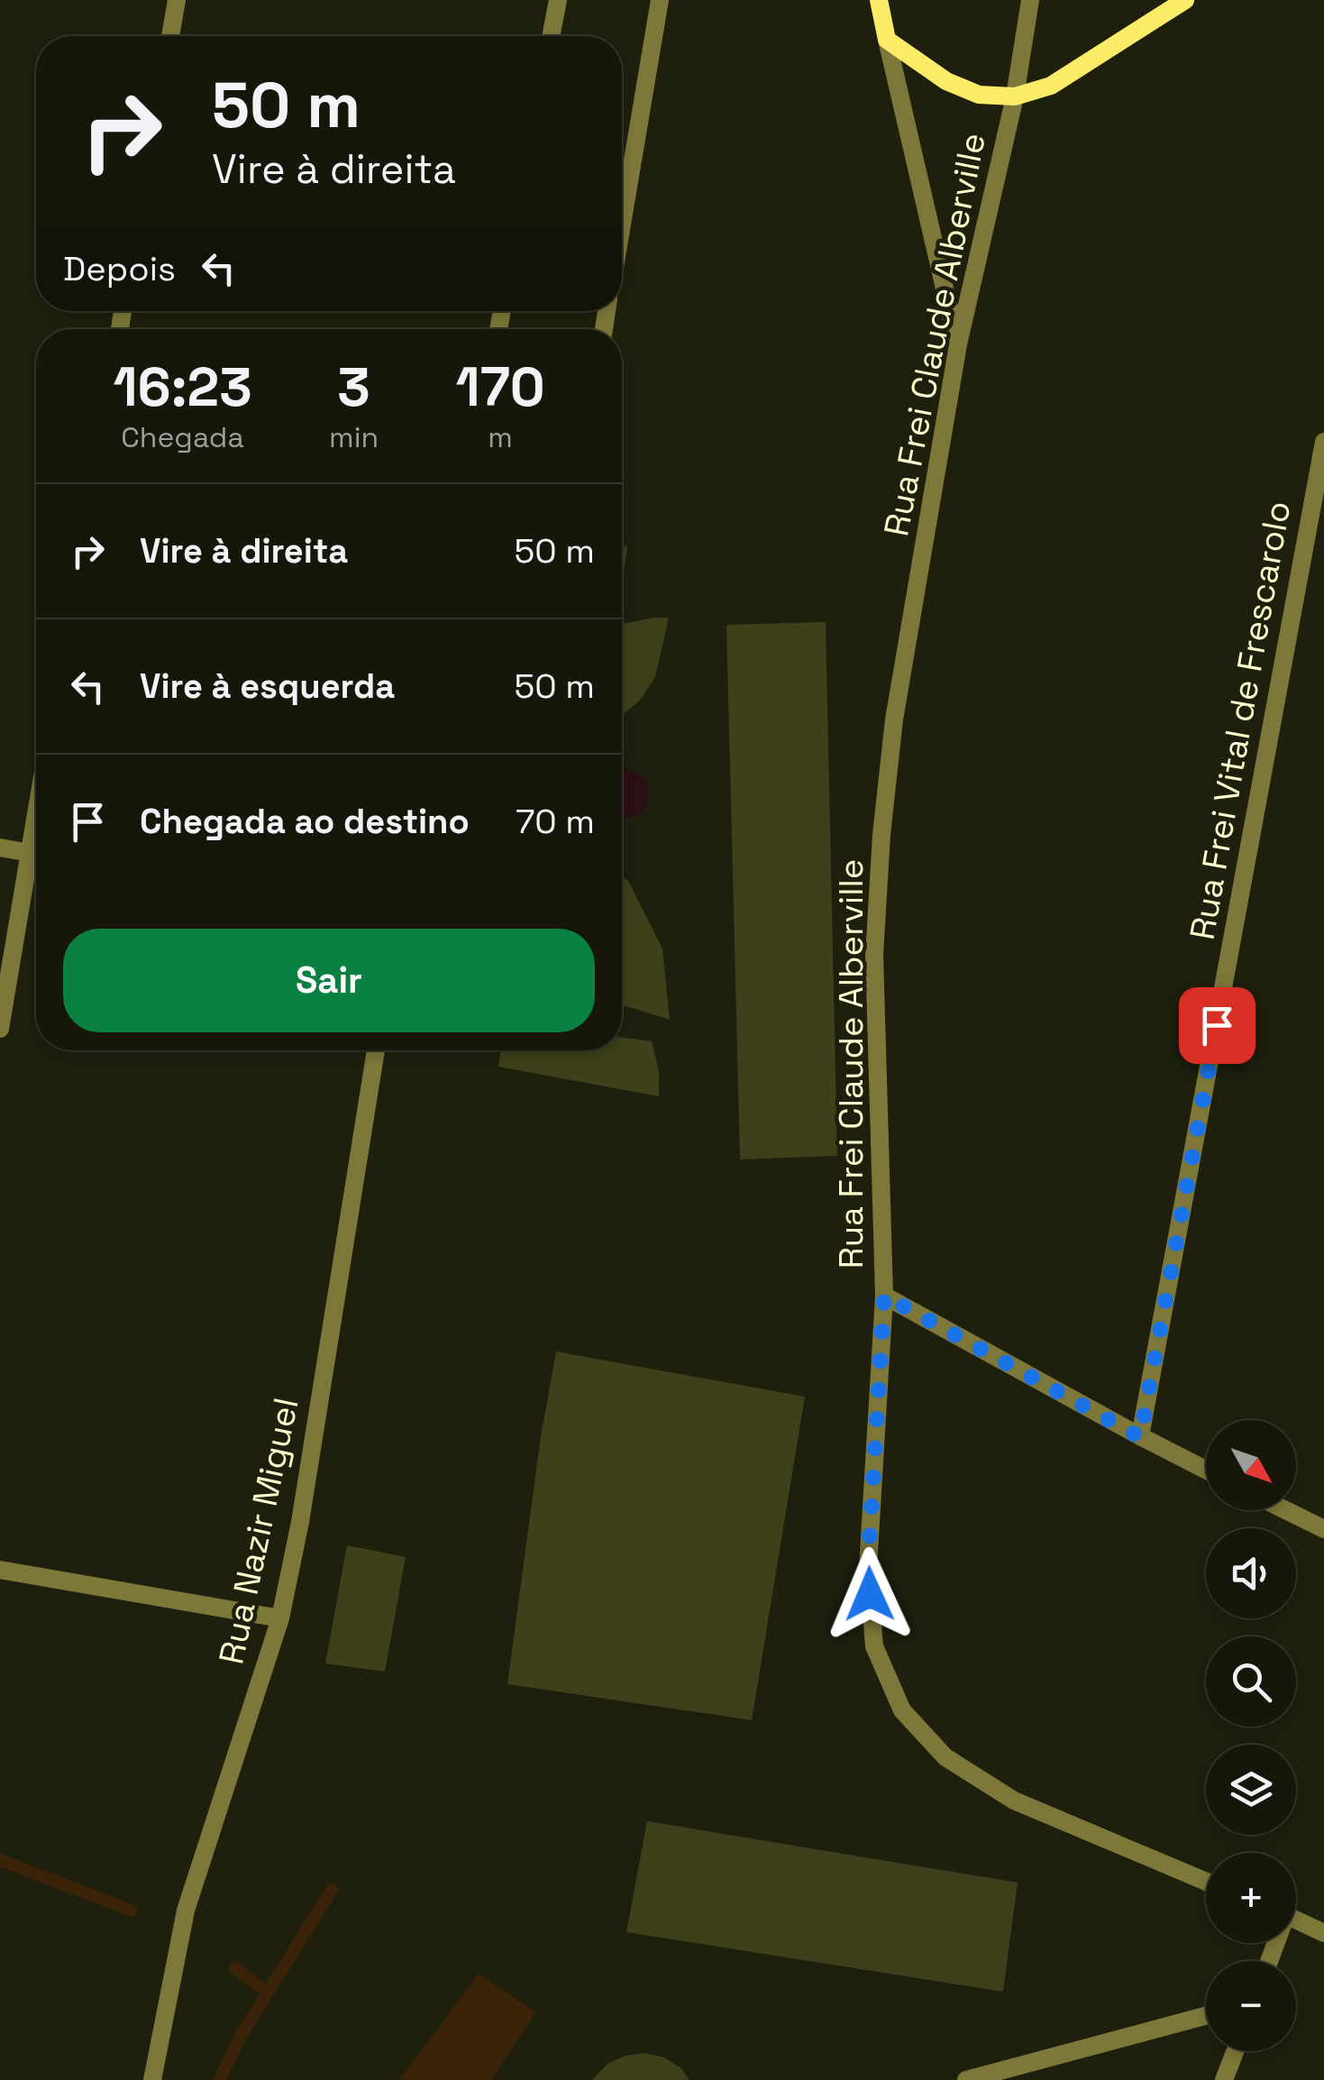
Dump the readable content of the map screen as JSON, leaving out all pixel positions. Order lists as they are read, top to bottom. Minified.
{"streets":{"street":["Rua Frei Claude Alberville","Rua Frei Vital de Frescarolo","Rua Nazir Miguel"]},"north":"bottom right","page":{"turn":["50 m","Vire à direita"],"then":"Depois","eta":["16:23","Chegada","3","min","170","m"],"list":[{"name":"Vire à direita","value":"50 m"},{"name":"Vire à esquerda","value":"50 m"},{"name":"Chegada ao destino","value":"70 m"}],"buttons":"Sair","map_buttons":["+","−"]}}
